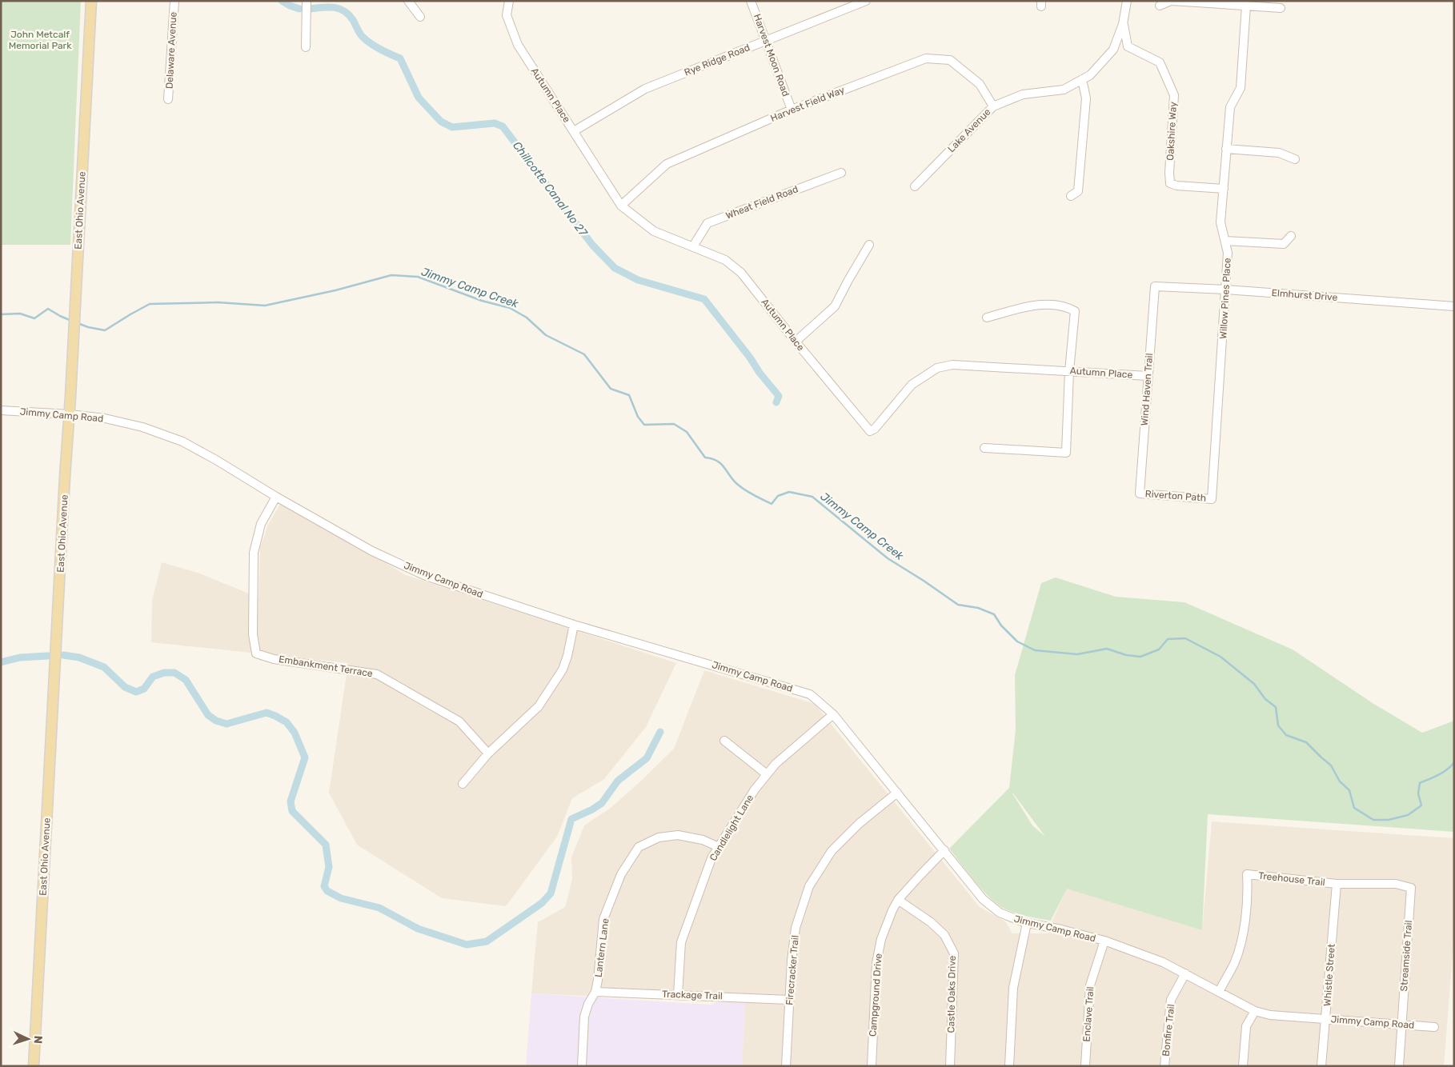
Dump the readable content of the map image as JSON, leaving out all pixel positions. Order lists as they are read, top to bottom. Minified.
{"streets":{"main road":["East Ohio Avenue"],"street":["Delaware Avenue","Harvest Moon Road","Rye Ridge Road","Autumn Place","Harvest Field Way","Lake Avenue","Oakshire Way","Wheat Field Road","Elmhurst Drive","Willow Pines Place","Wind Haven Trail","Jimmy Camp Road","Riverton Path","Embankment Terrace","Candlelight Lane","Treehouse Trail","Lantern Lane","Streamside Trail","Firecracker Trail","Whistle Street","Castle Oaks Drive","Trackage Trail","Campground Drive","Enclave Trail","Bonfire Trail"]},"crossings":[["Harvest Moon Road","Rye Ridge Road"],["Harvest Moon Road","Harvest Field Way"],["Rye Ridge Road","Autumn Place"],["Autumn Place","Harvest Field Way"],["Autumn Place","Wheat Field Road"],["Autumn Place","Wind Haven Trail"],["Harvest Field Way","Lake Avenue"],["Lake Avenue","Oakshire Way"],["Oakshire Way","Willow Pines Place"],["East Ohio Avenue","Jimmy Camp Road"],["Elmhurst Drive","Willow Pines Place"],["Elmhurst Drive","Wind Haven Trail"],["Willow Pines Place","Riverton Path"],["Wind Haven Trail","Riverton Path"],["Jimmy Camp Road","Embankment Terrace"],["Jimmy Camp Road","Candlelight Lane"],["Jimmy Camp Road","Treehouse Trail"],["Jimmy Camp Road","Streamside Trail"],["Jimmy Camp Road","Firecracker Trail"],["Jimmy Camp Road","Whistle Street"],["Jimmy Camp Road","Campground Drive"],["Jimmy Camp Road","Enclave Trail"],["Jimmy Camp Road","Bonfire Trail"],["Candlelight Lane","Lantern Lane"],["Candlelight Lane","Trackage Trail"],["Treehouse Trail","Streamside Trail"],["Treehouse Trail","Whistle Street"],["Lantern Lane","Trackage Trail"],["Firecracker Trail","Trackage Trail"],["Castle Oaks Drive","Campground Drive"]],"water":["Chillcotte Canal No 27","Jimmy Camp Creek"],"parks":["John Metcalf Memorial Park"],"north":"right"}
